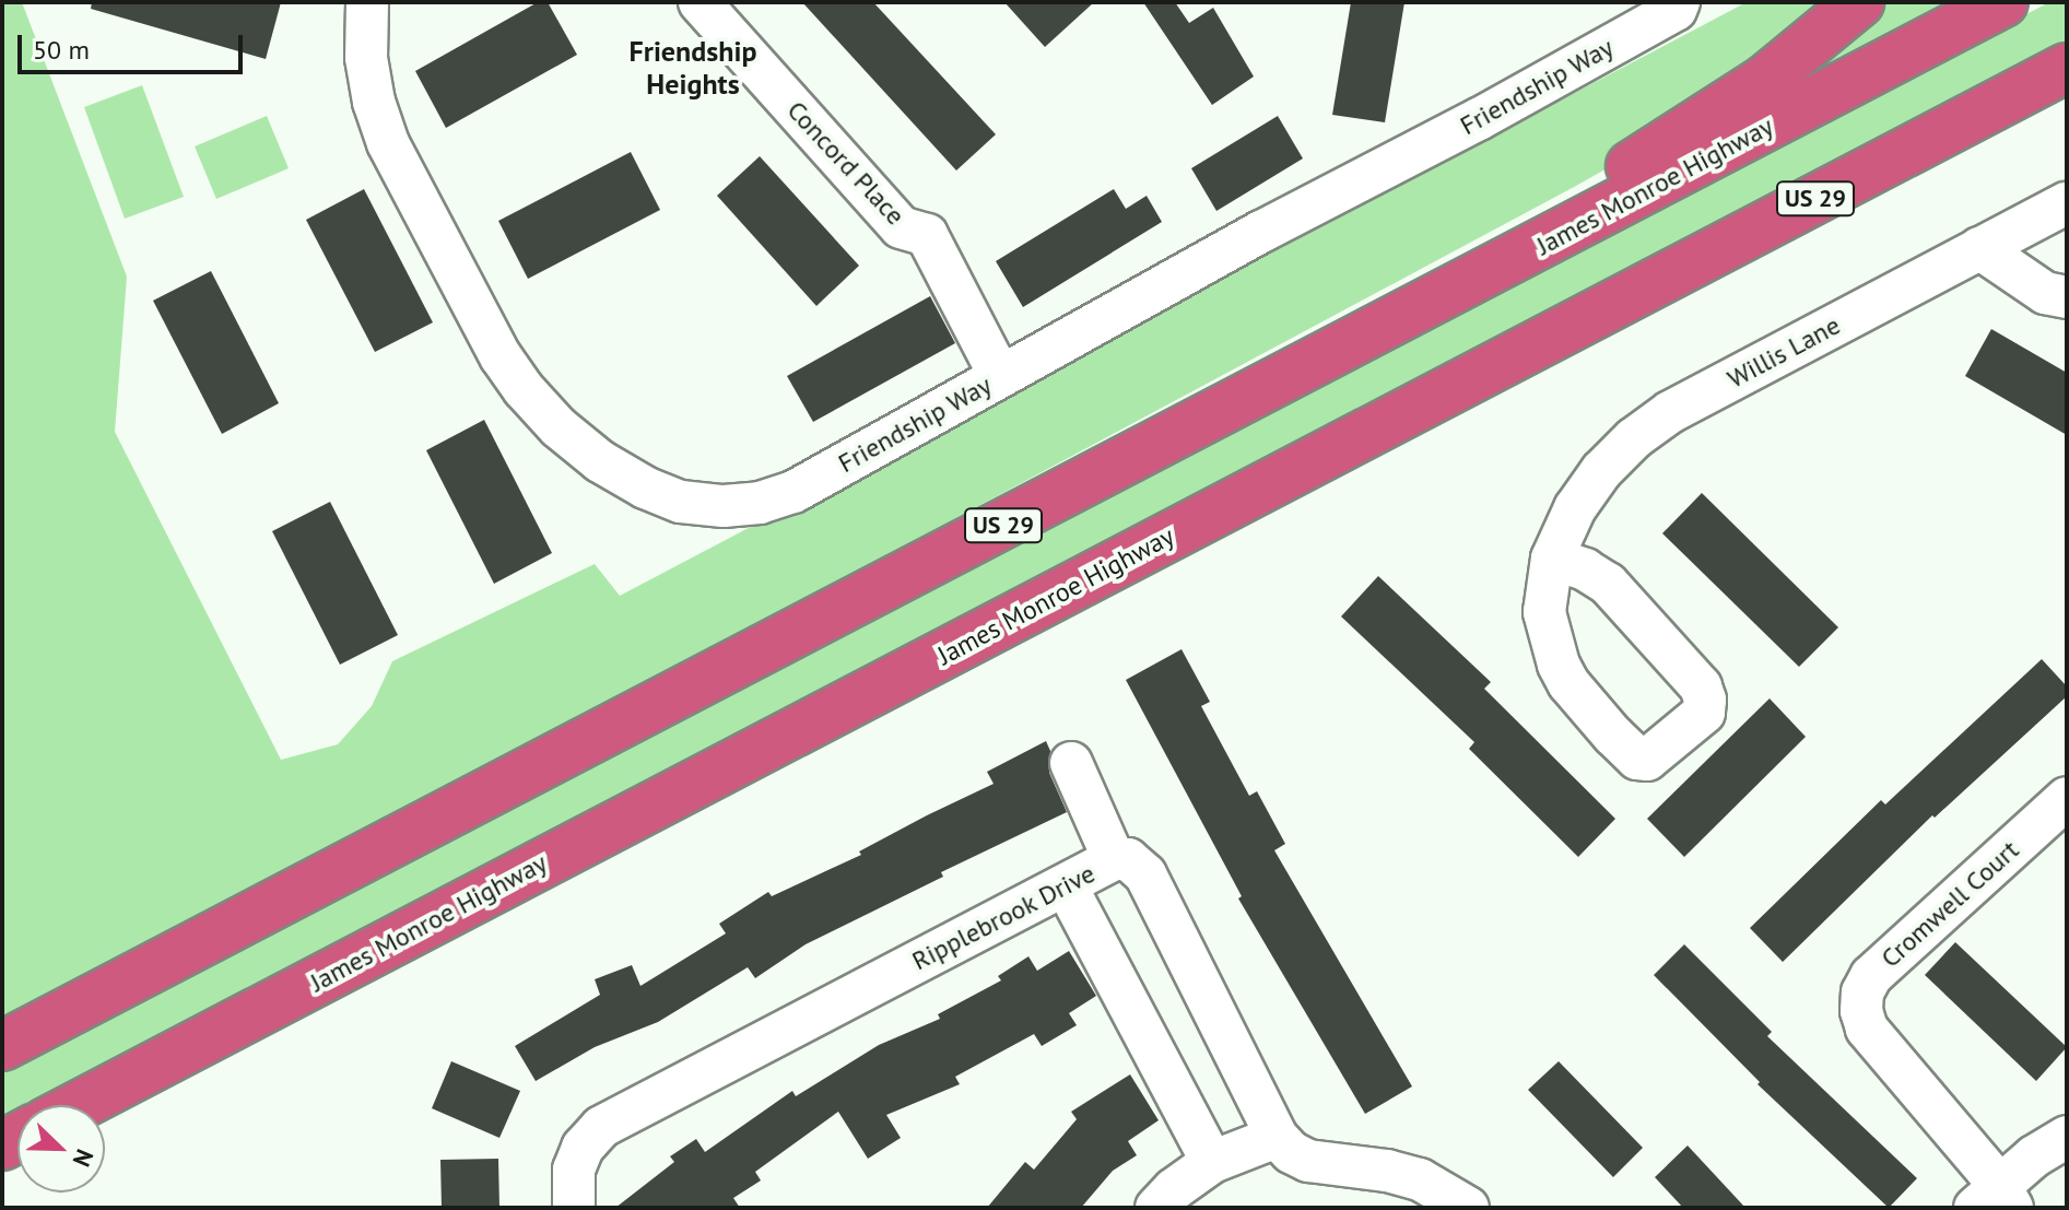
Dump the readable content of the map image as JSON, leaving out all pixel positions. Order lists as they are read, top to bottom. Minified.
{"streets":{"highway":["James Monroe Highway","US 29"],"street":["Friendship Way","Concord Place","Willis Lane","Cromwell Court","Ripplebrook Drive"]},"crossings":[["Friendship Way","Concord Place"]],"districts":["Friendship Heights"],"scale_bar":"50 m","north":"bottom right"}
